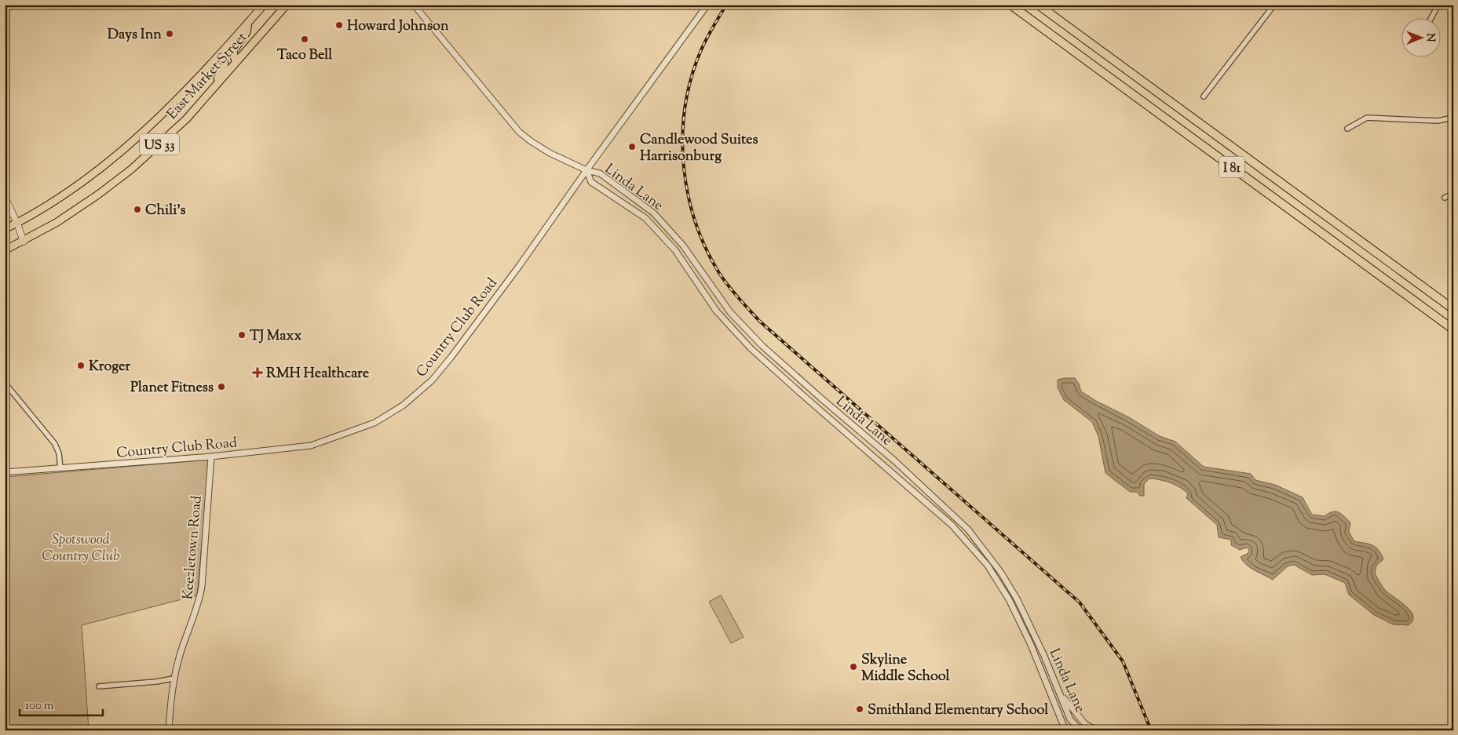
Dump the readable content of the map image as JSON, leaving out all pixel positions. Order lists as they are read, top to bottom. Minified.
{"streets":{"highway":["East Market Street","US 33","I 81"],"street":["Linda Lane","Country Club Road","Keezletown Road"]},"crossings":[["Linda Lane","Country Club Road"],["Country Club Road","Keezletown Road"]],"parks":["Spotswood Country Club"],"places":{"other":["Howard Johnson","Days Inn","Taco Bell","Candlewood Suites Harrisonburg","Chili's","TJ Maxx","Kroger","Planet Fitness","Skyline Middle School","Smithland Elementary School"],"health":["RMH Healthcare"]},"scale_bar":"100 m","north":"right"}
